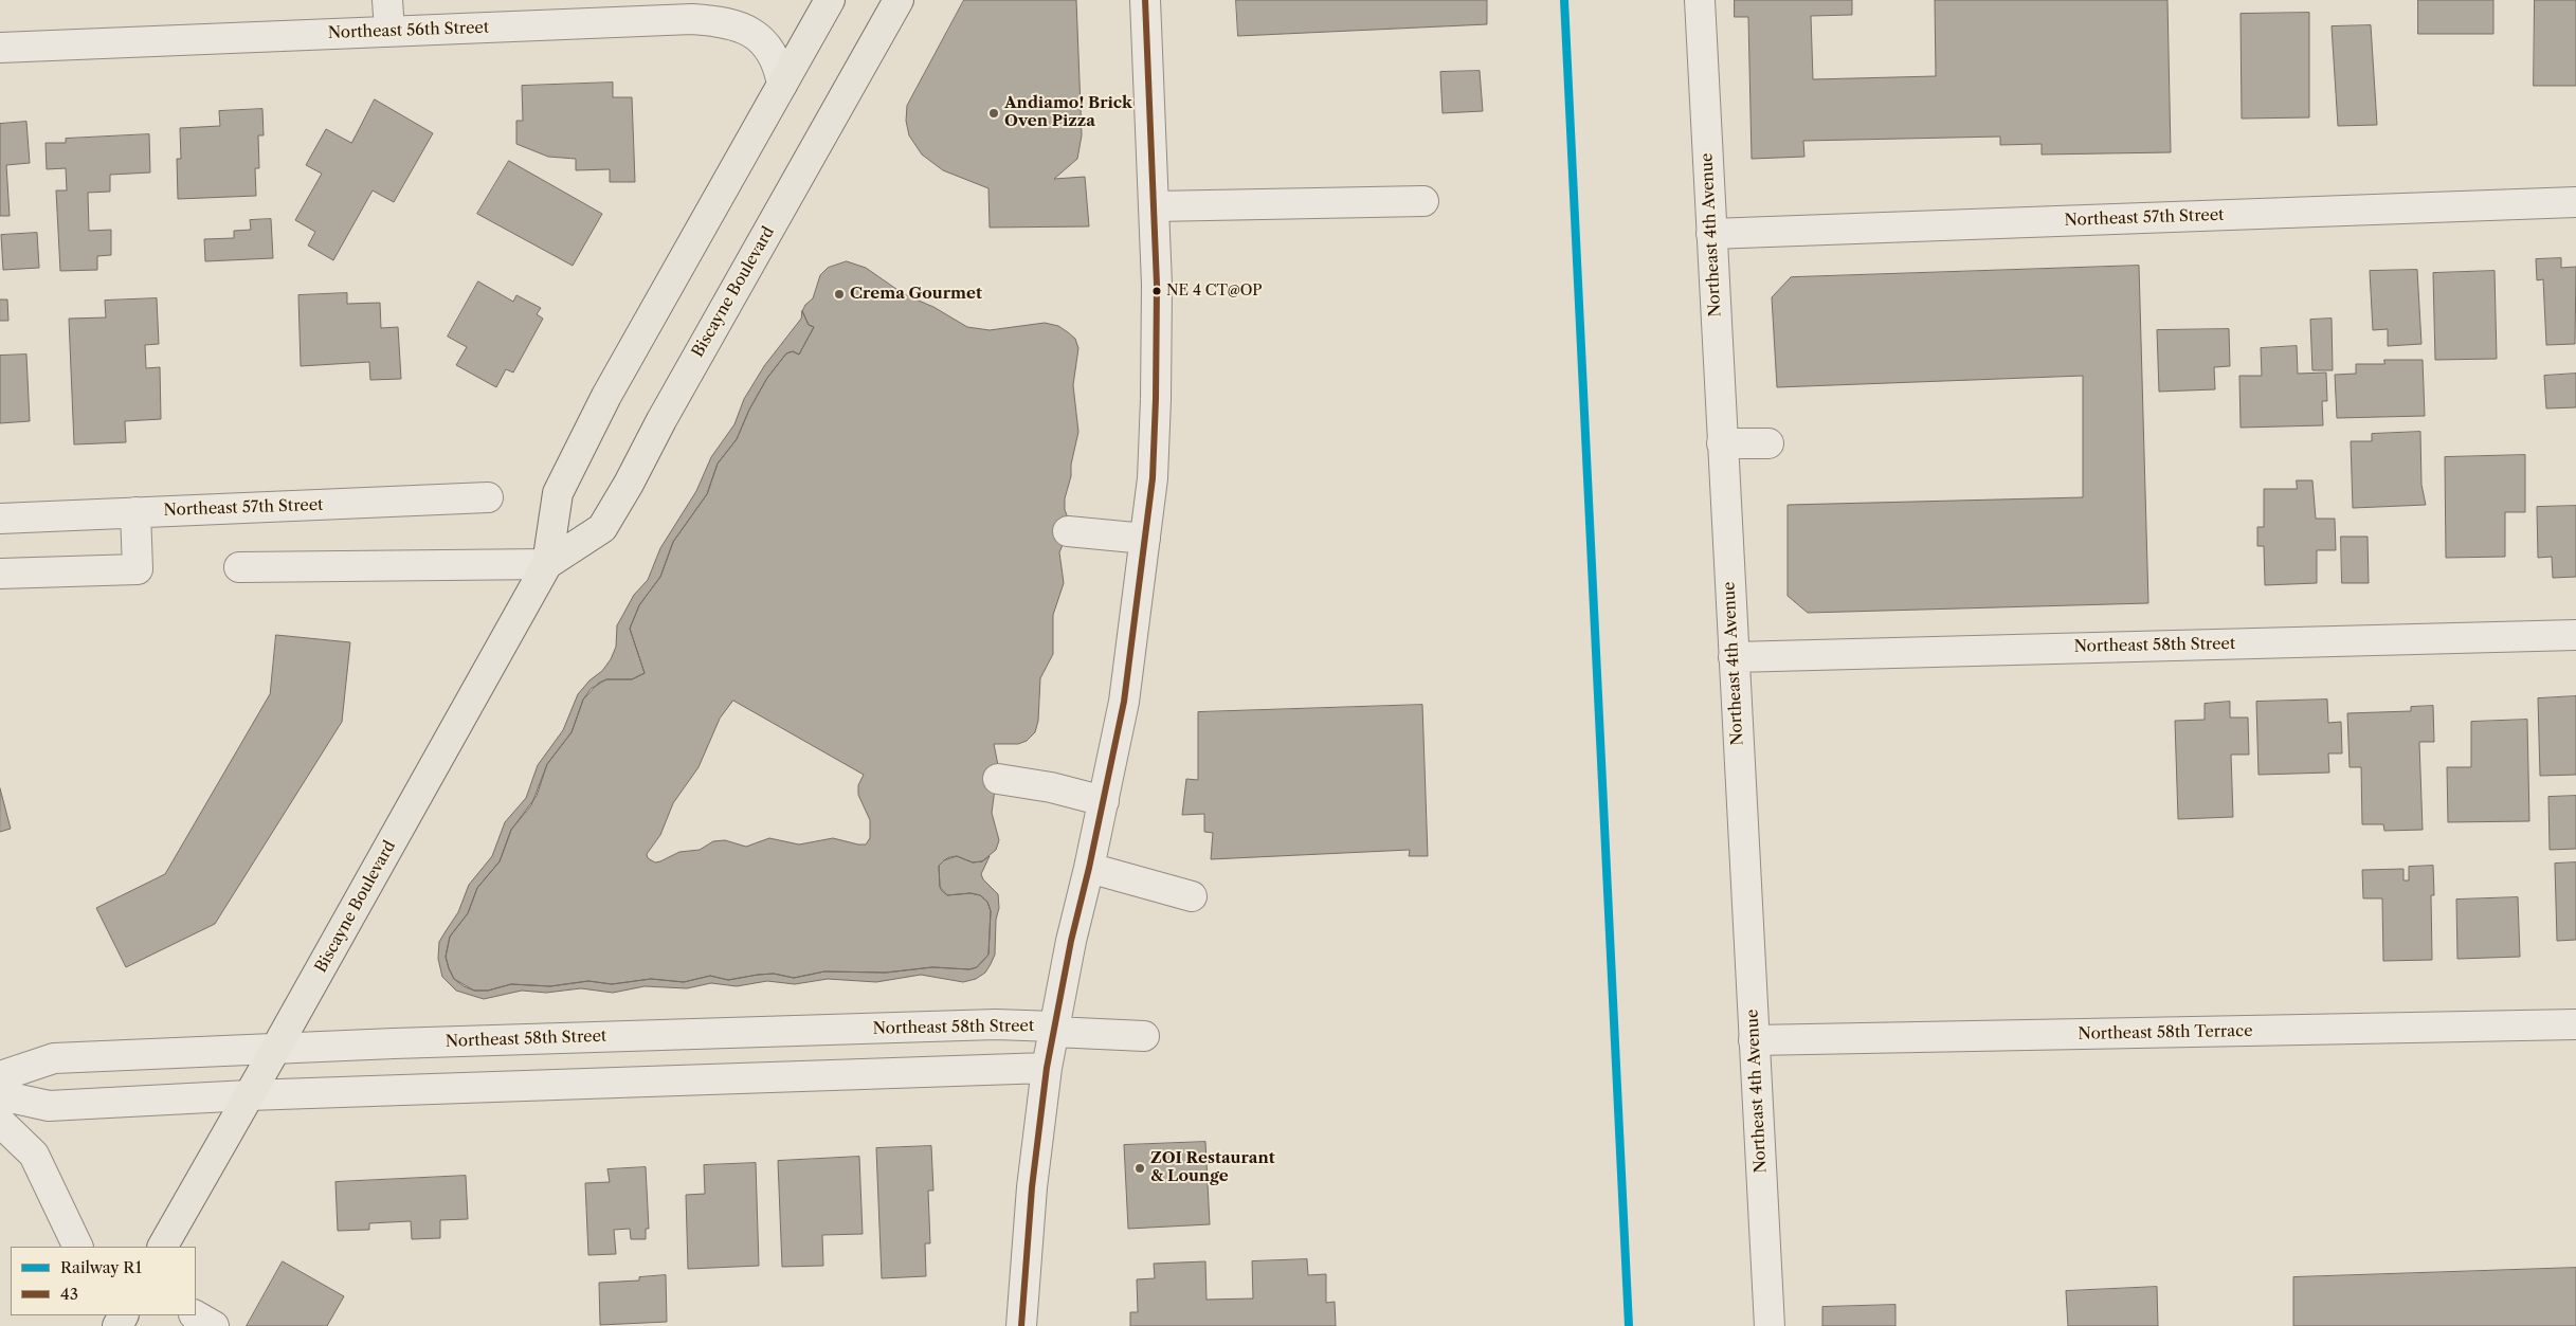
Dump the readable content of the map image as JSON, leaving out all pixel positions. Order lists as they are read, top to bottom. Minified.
{"streets":{"main road":["Biscayne Boulevard"],"street":["Northeast 56th Street","Northeast 57th Street","Northeast 4th Avenue","Northeast 58th Street","Northeast 58th Terrace"]},"crossings":[["Northeast 56th Street","Biscayne Boulevard"],["Northeast 57th Street","Northeast 4th Avenue"],["Northeast 4th Avenue","Northeast 58th Street"],["Northeast 4th Avenue","Northeast 58th Terrace"],["Biscayne Boulevard","Northeast 58th Street"]],"places":["Andiamo! Brick Oven Pizza","NE 4 CT@OP","Crema Gourmet","ZOI Restaurant & Lounge"],"lines":["rail line R1","transit line 43"],"legend":["Railway R1","43"]}
